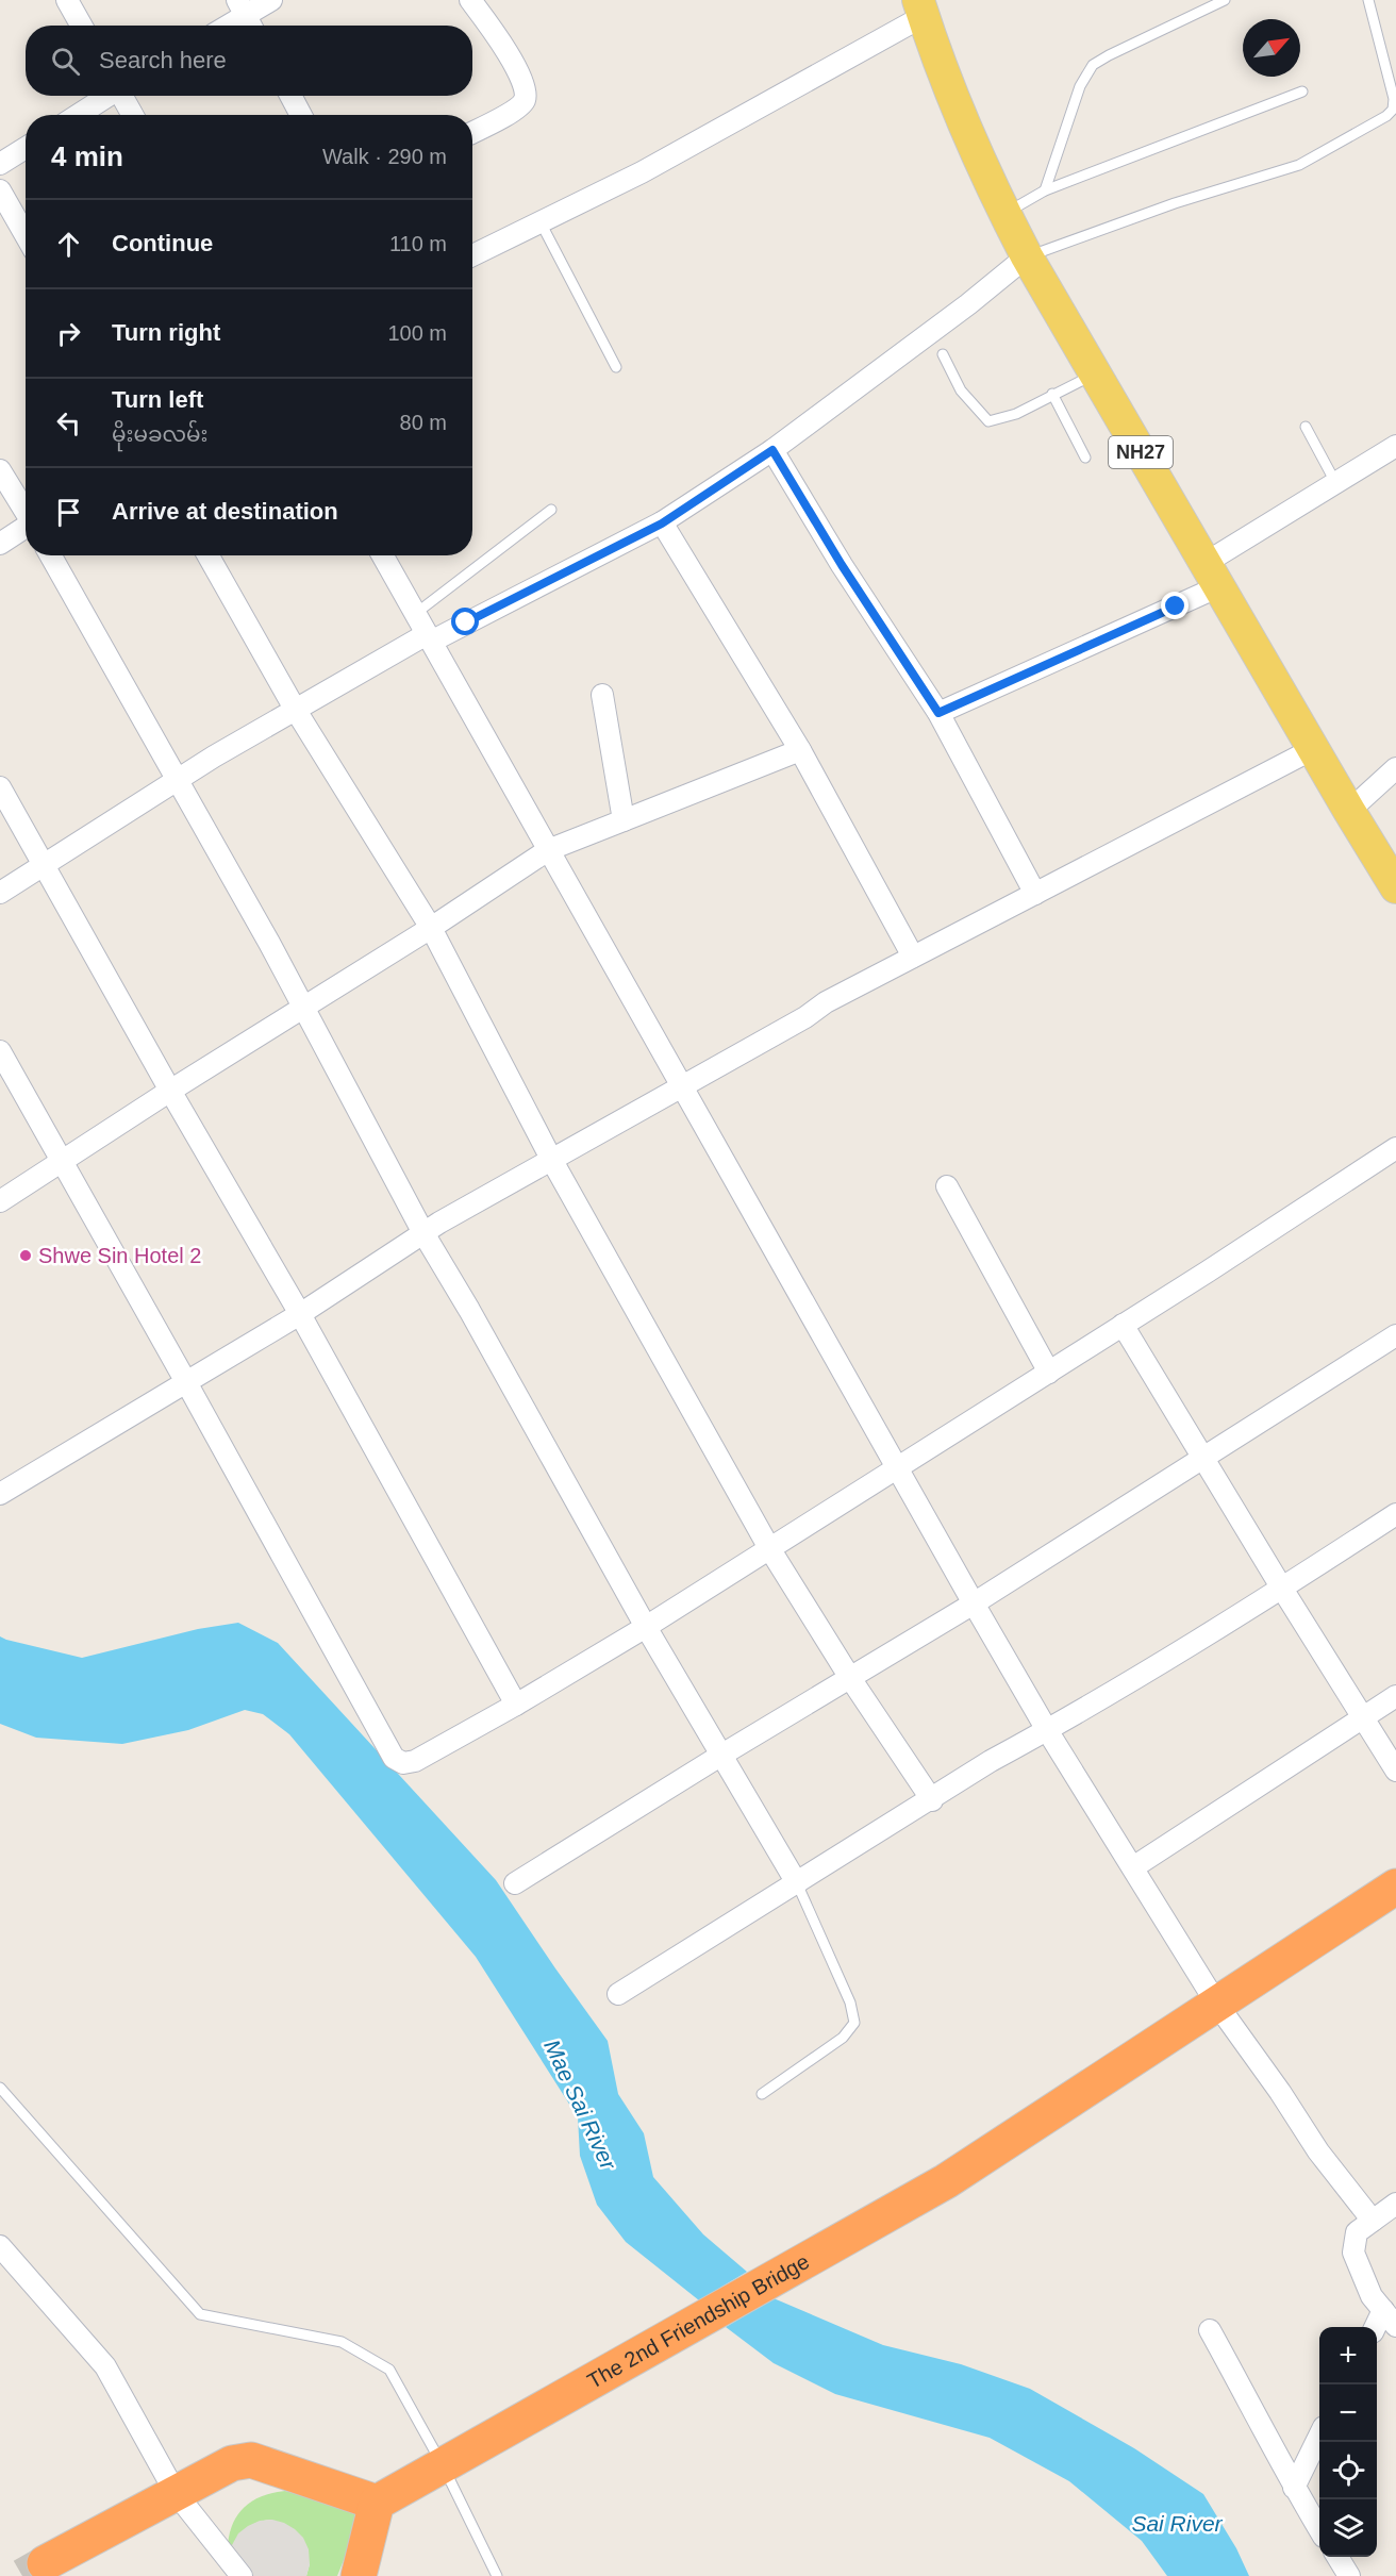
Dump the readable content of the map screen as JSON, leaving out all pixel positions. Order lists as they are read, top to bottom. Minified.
{"streets":{"highway":["The 2nd Friendship Bridge"],"main road":["NH27"]},"water":["Mae Sai River","Sai River"],"places":["Shwe Sin Hotel 2"],"north":"top right","page":{"search":"Search here","heading":["4 min","Walk · 290 m"],"list":[["Continue","110 m"],["Turn right","100 m"],["Turn left","မိုးမခလမ်း","80 m"],"Arrive at destination"],"map_buttons":["+","−"]}}
